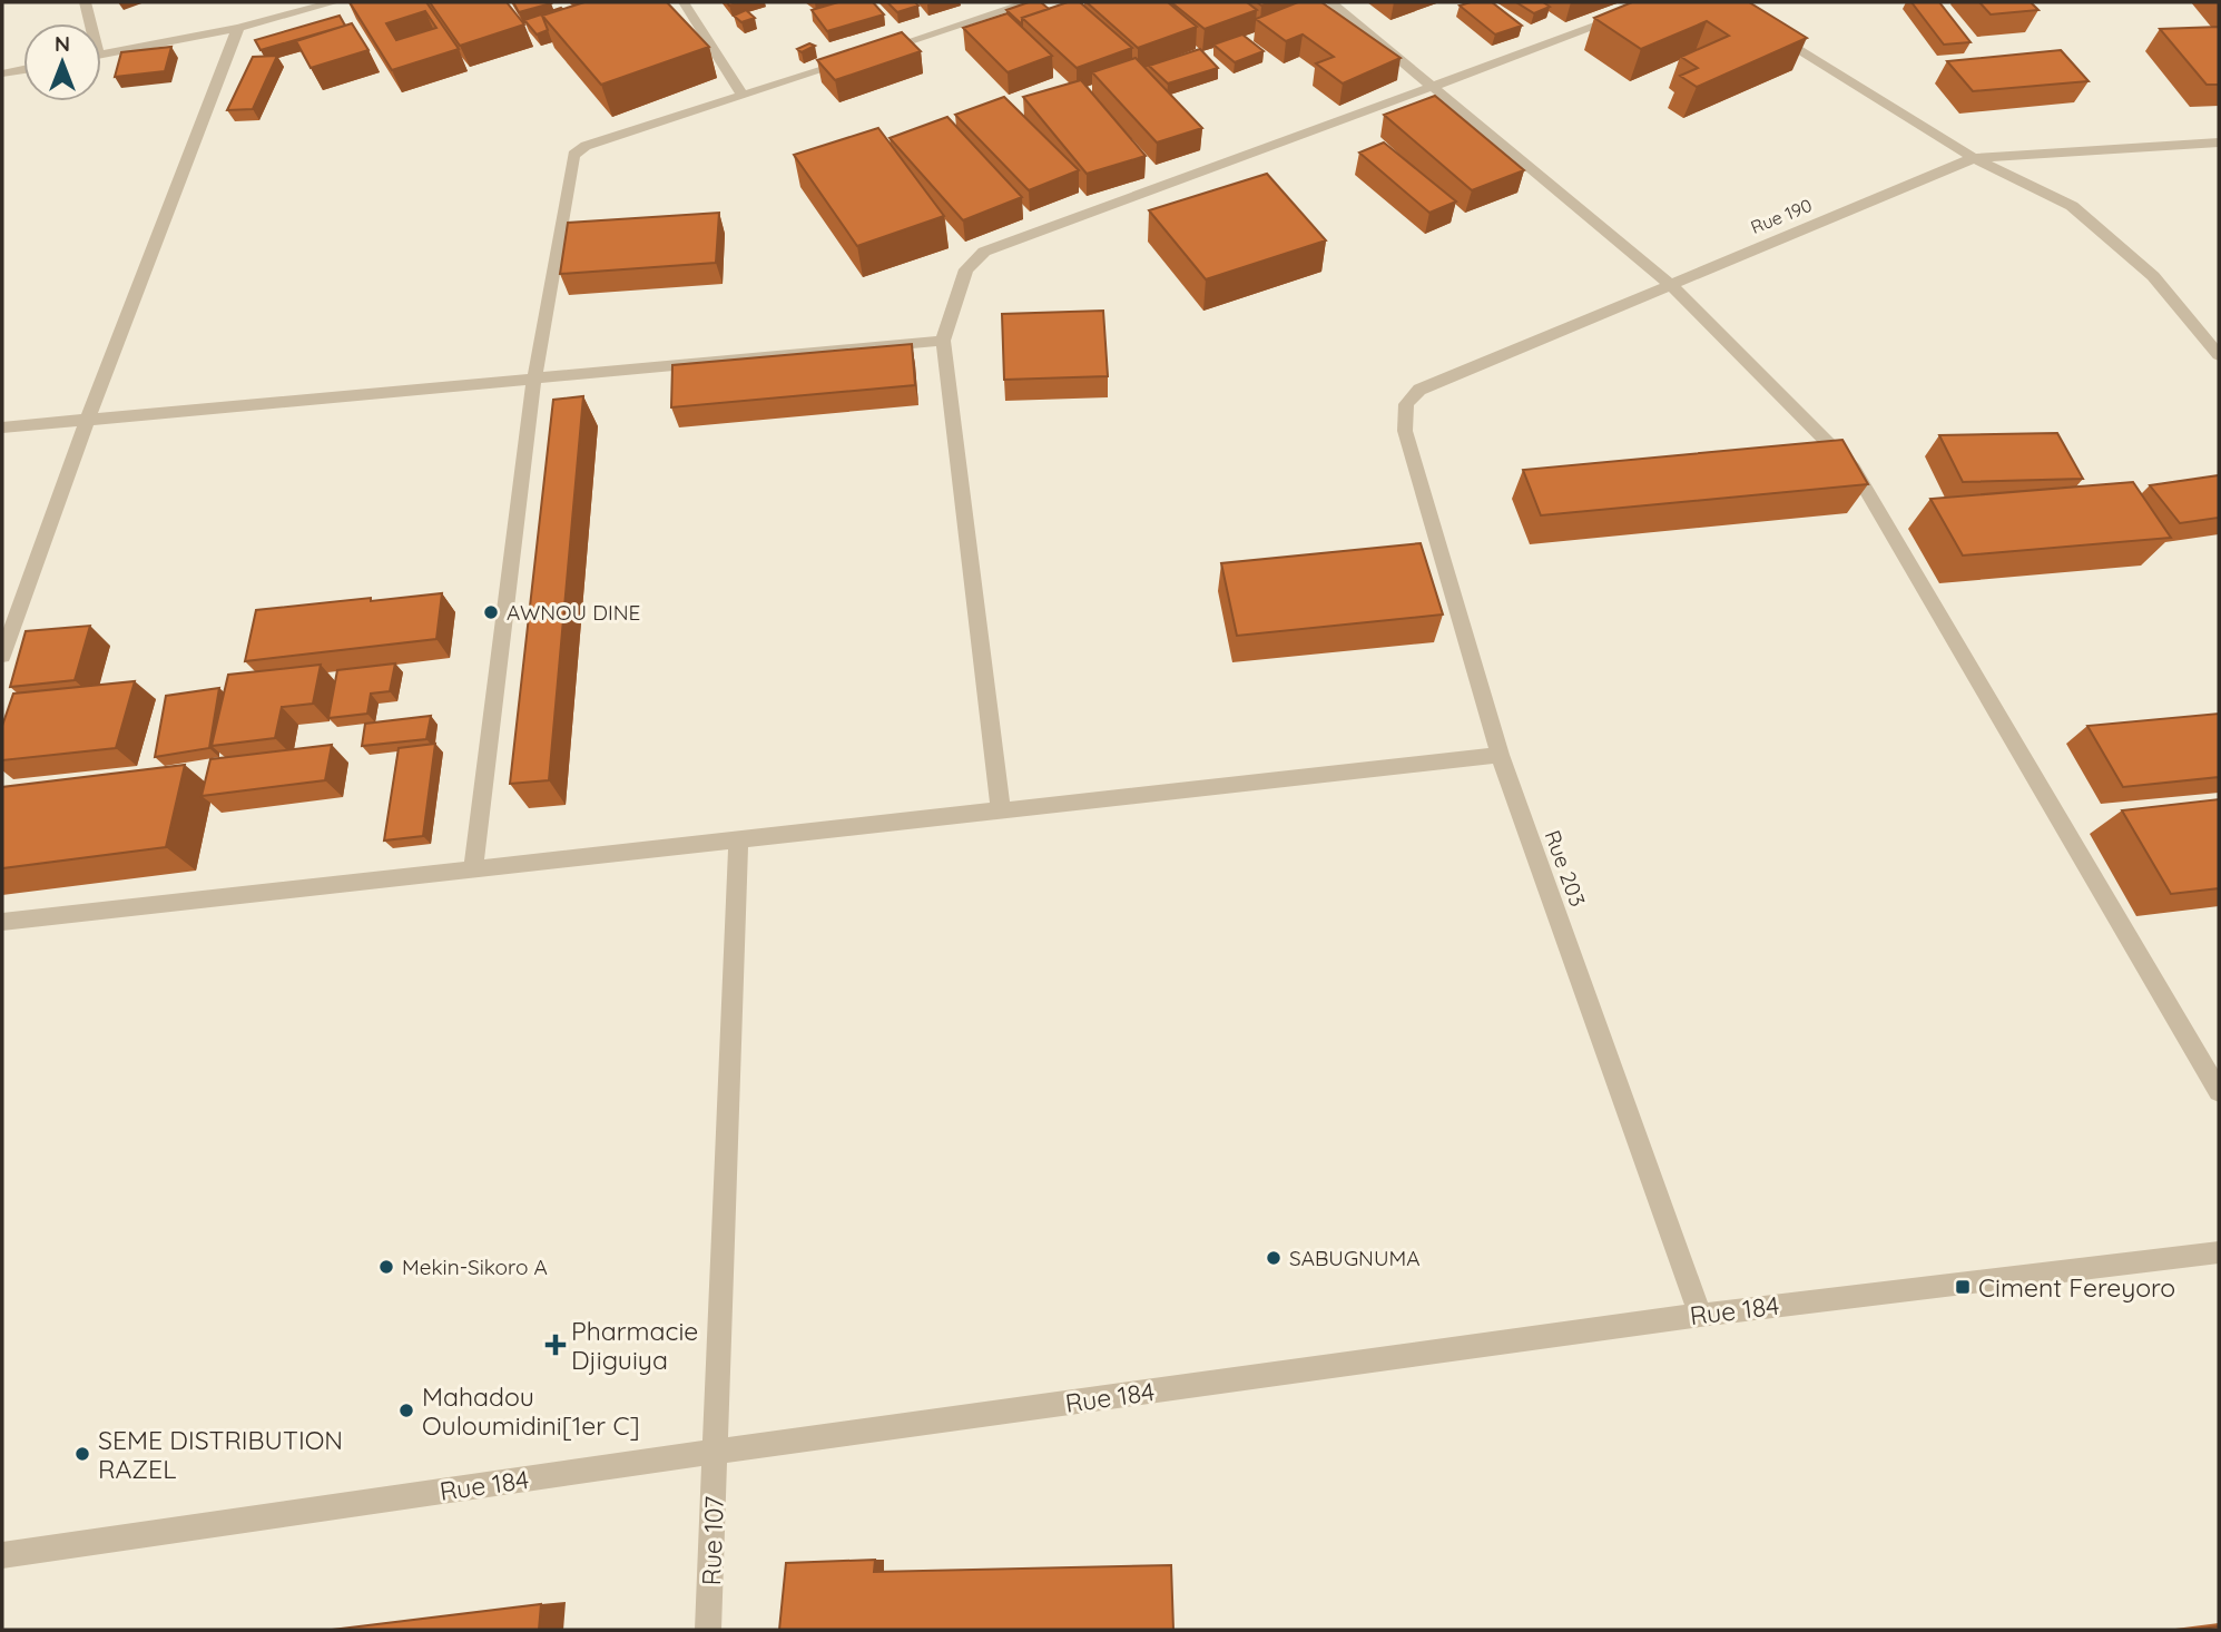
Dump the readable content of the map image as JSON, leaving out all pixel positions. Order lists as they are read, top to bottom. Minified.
{"streets":{"street":["Rue 190","Rue 203","Rue 184","Rue 107"]},"crossings":[["Rue 190","Rue 203"],["Rue 203","Rue 184"],["Rue 184","Rue 107"]],"places":{"other":["AWNOU DINE","SABUGNUMA","Mekin-Sikoro A","Mahadou Ouloumidini[1er C]","SEME DISTRIBUTION RAZEL"],"transit":["Ciment Fereyoro"],"health":["Pharmacie Djiguiya"]},"north":"top"}
